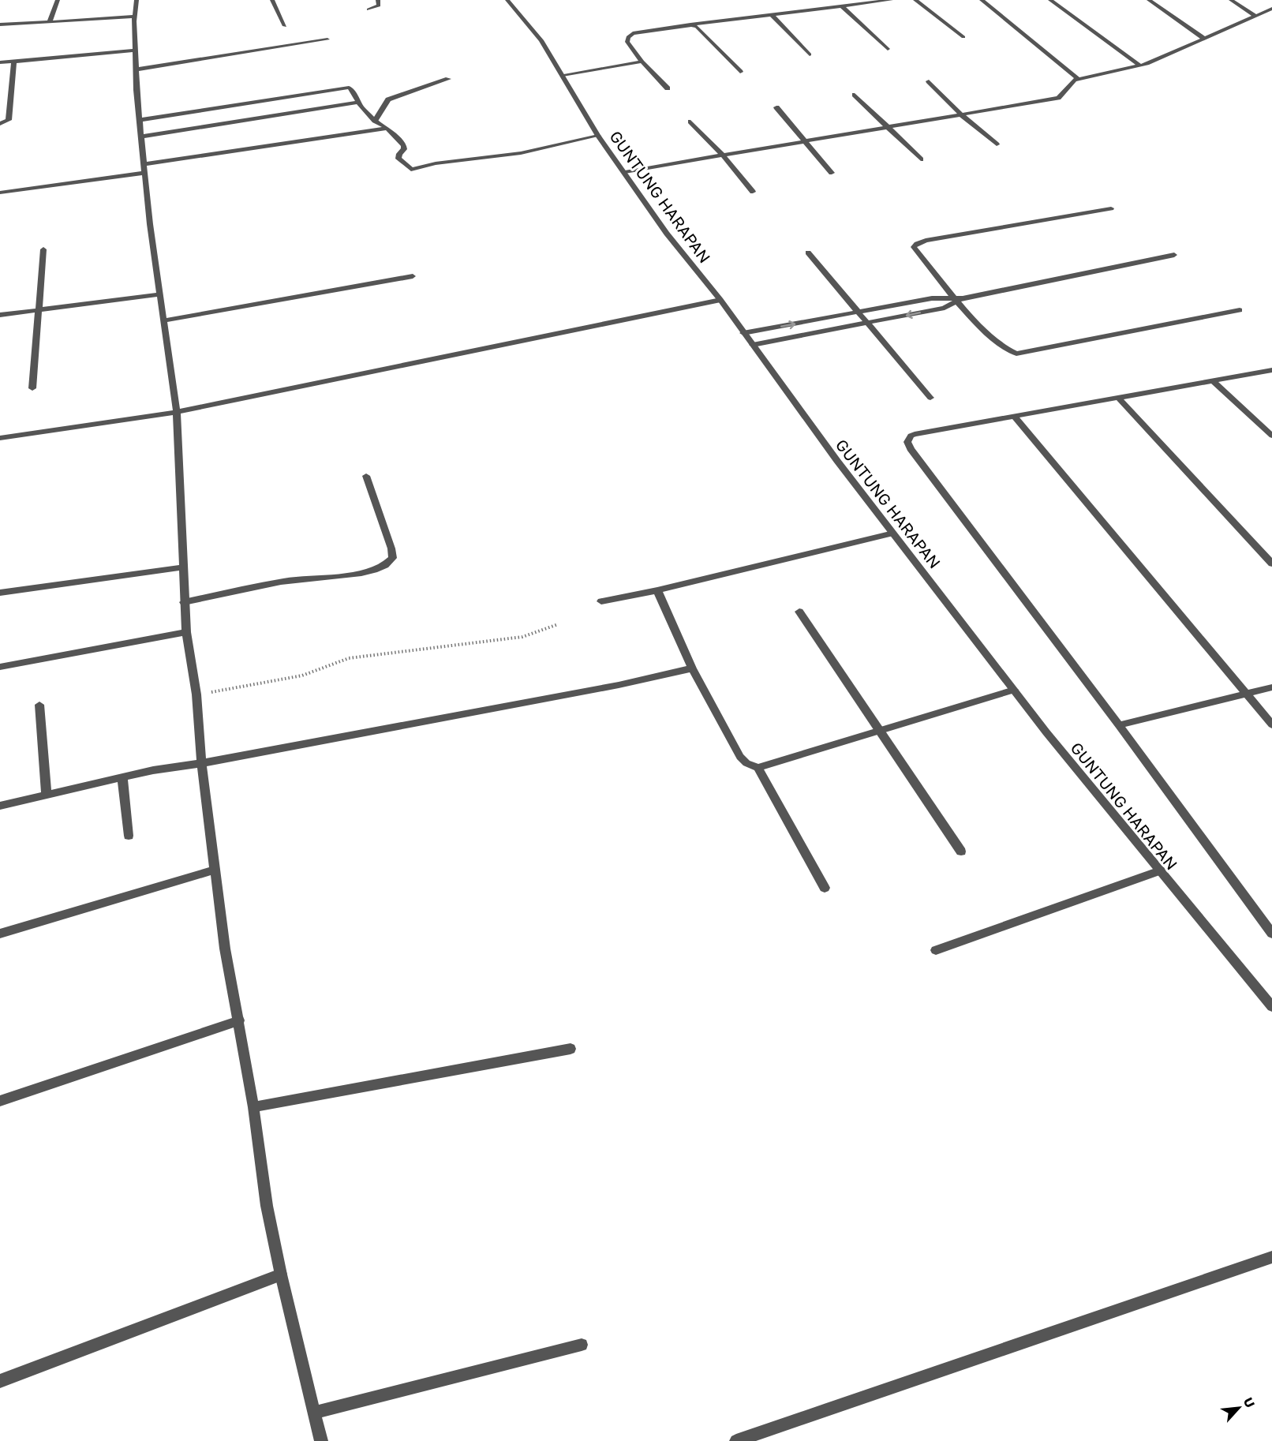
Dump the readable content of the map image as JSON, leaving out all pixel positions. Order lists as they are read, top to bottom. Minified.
{"streets":{"street":["GUNTUNG HARAPAN"]},"north":"top right"}
